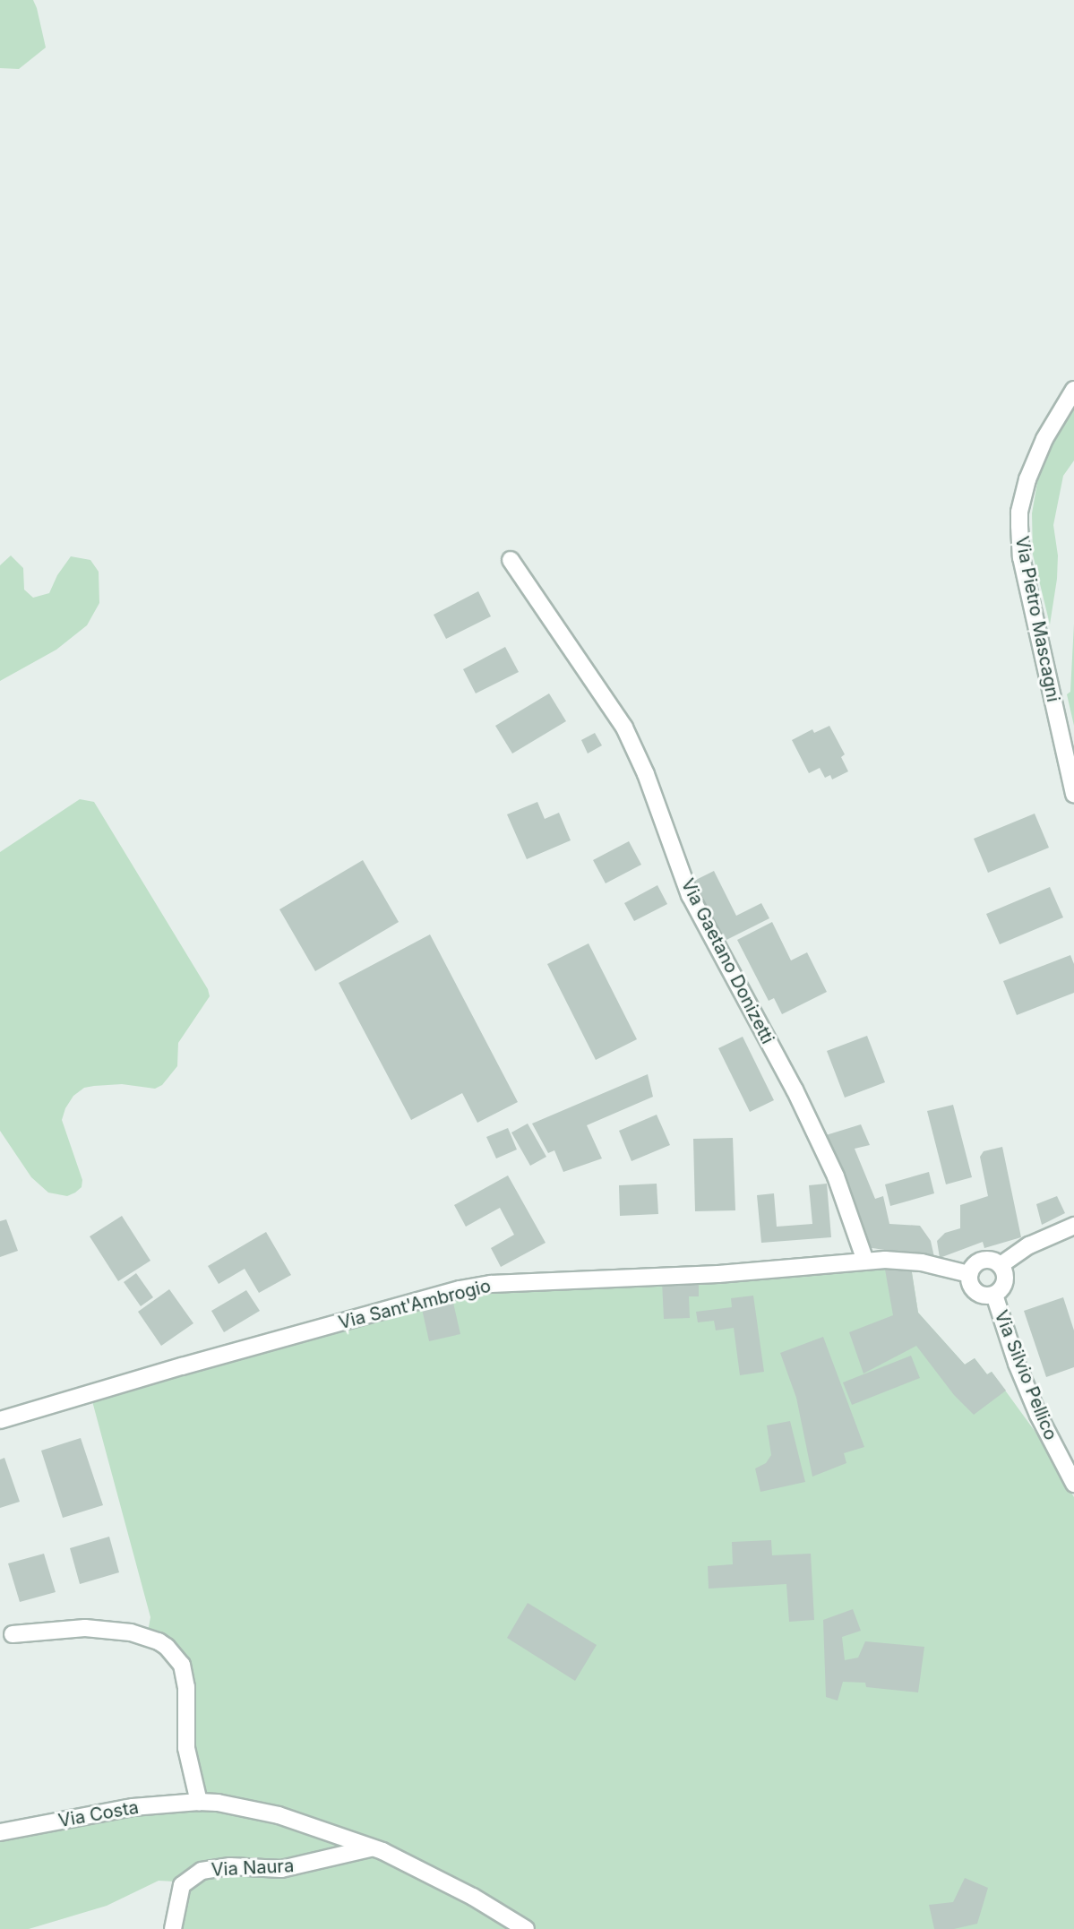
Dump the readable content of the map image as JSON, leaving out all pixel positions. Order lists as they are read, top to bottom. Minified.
{"streets":{"street":["Via Pietro Mascagni","Via Gaetano Donizetti","Via Sant'Ambrogio","Via Silvio Pellico","Via Costa","Via Naura"]},"crossings":[["Via Gaetano Donizetti","Via Sant'Ambrogio"],["Via Sant'Ambrogio","Via Silvio Pellico"],["Via Costa","Via Naura"]]}
